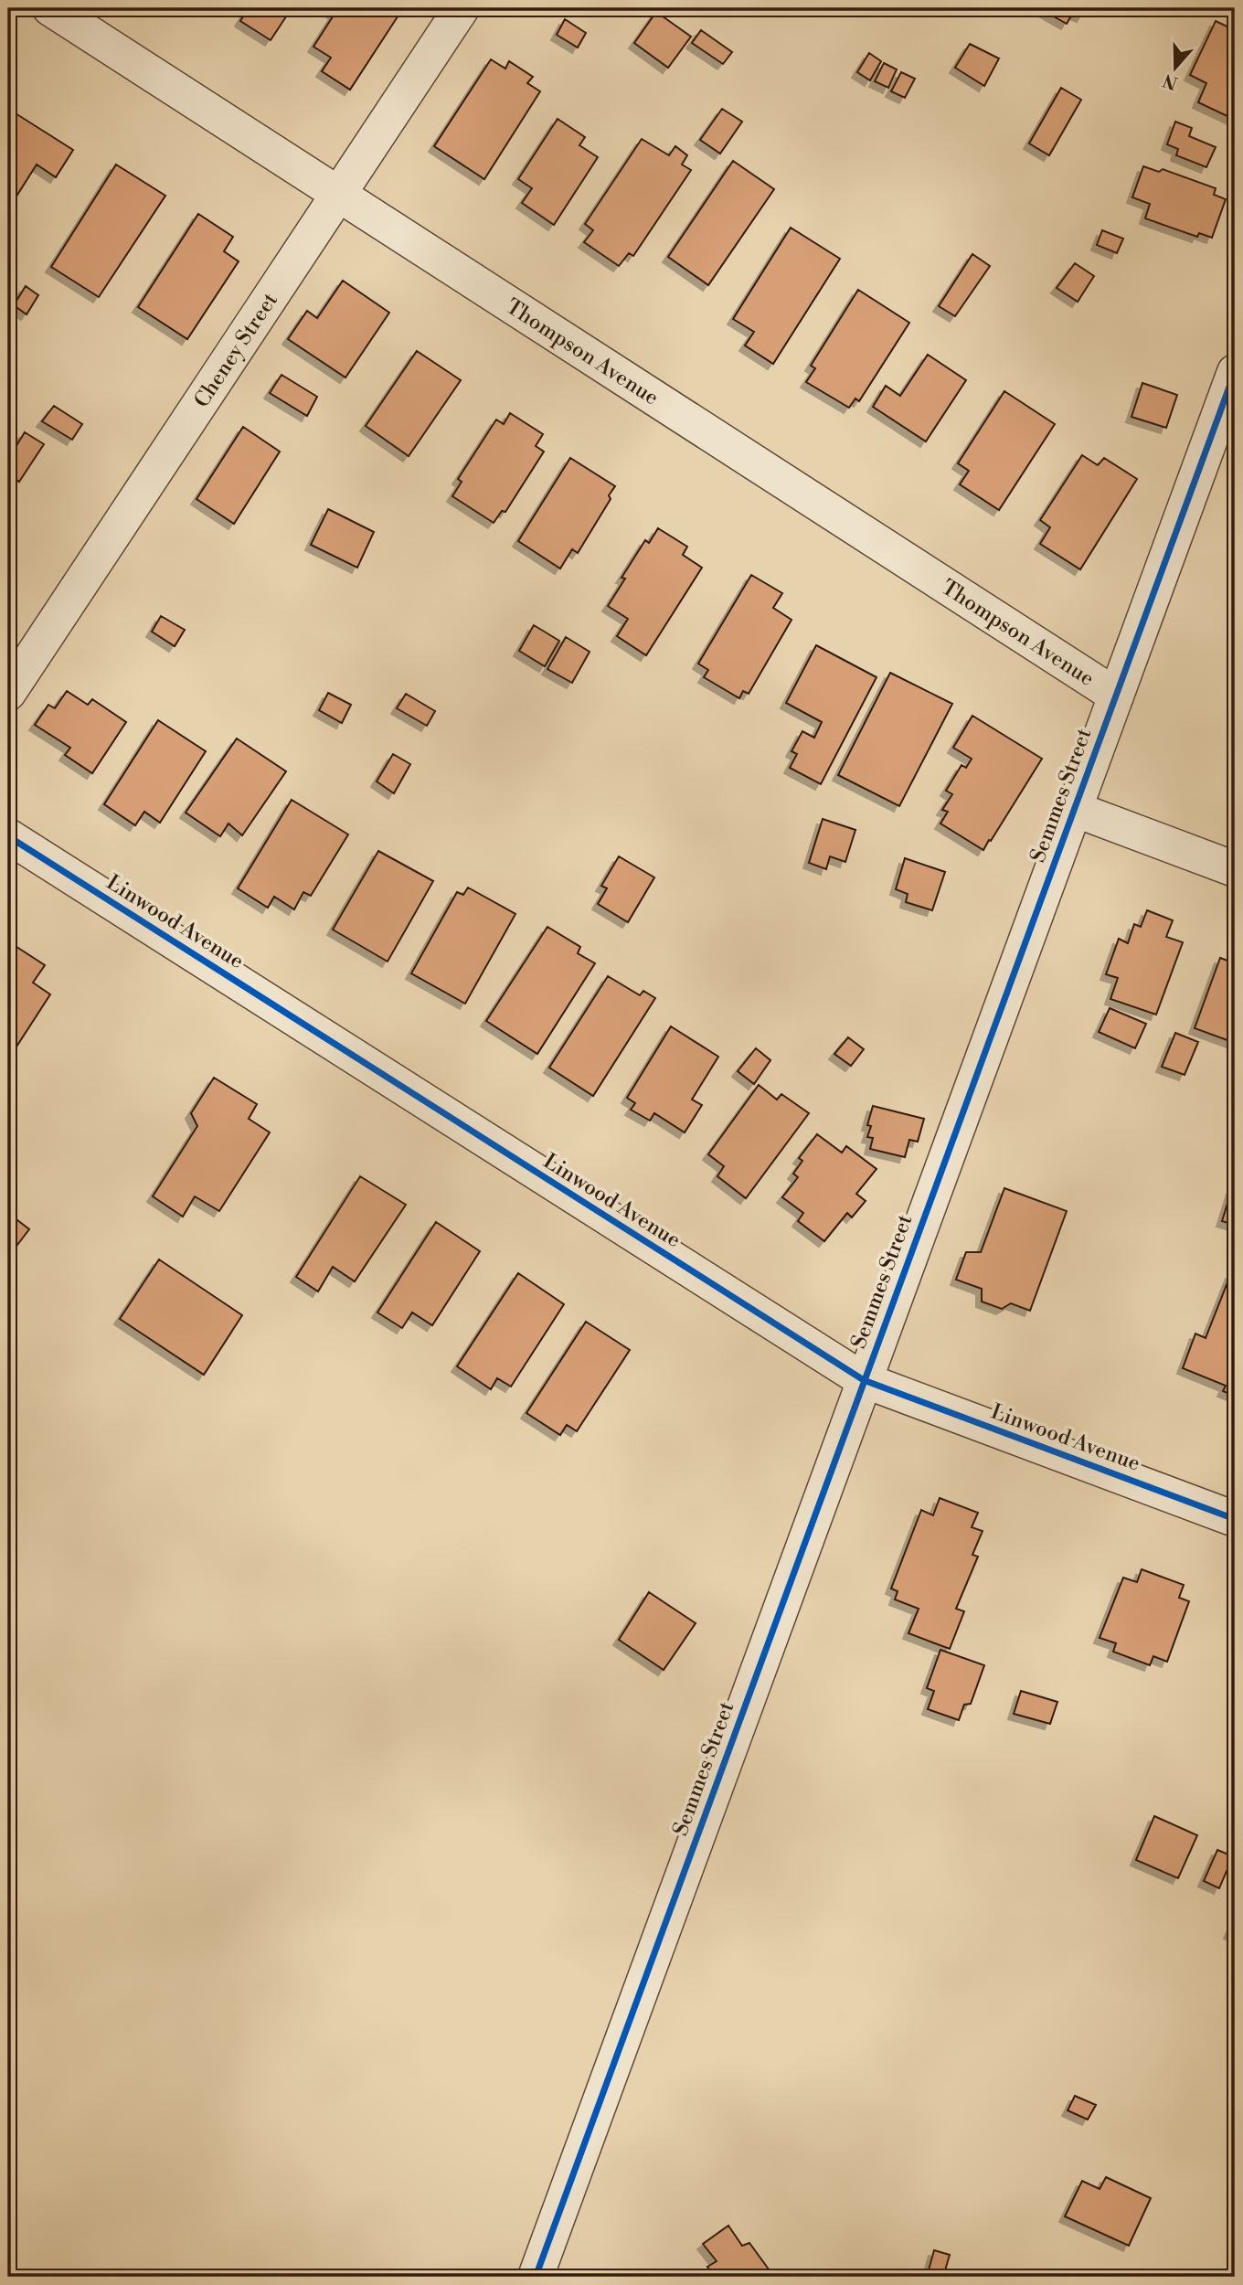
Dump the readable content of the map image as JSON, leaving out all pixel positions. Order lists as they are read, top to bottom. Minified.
{"streets":{"street":["Cheney Street","Thompson Avenue","Semmes Street","Linwood Avenue"]},"crossings":[["Cheney Street","Thompson Avenue"],["Thompson Avenue","Semmes Street"],["Semmes Street","Linwood Avenue"]],"north":"bottom"}
